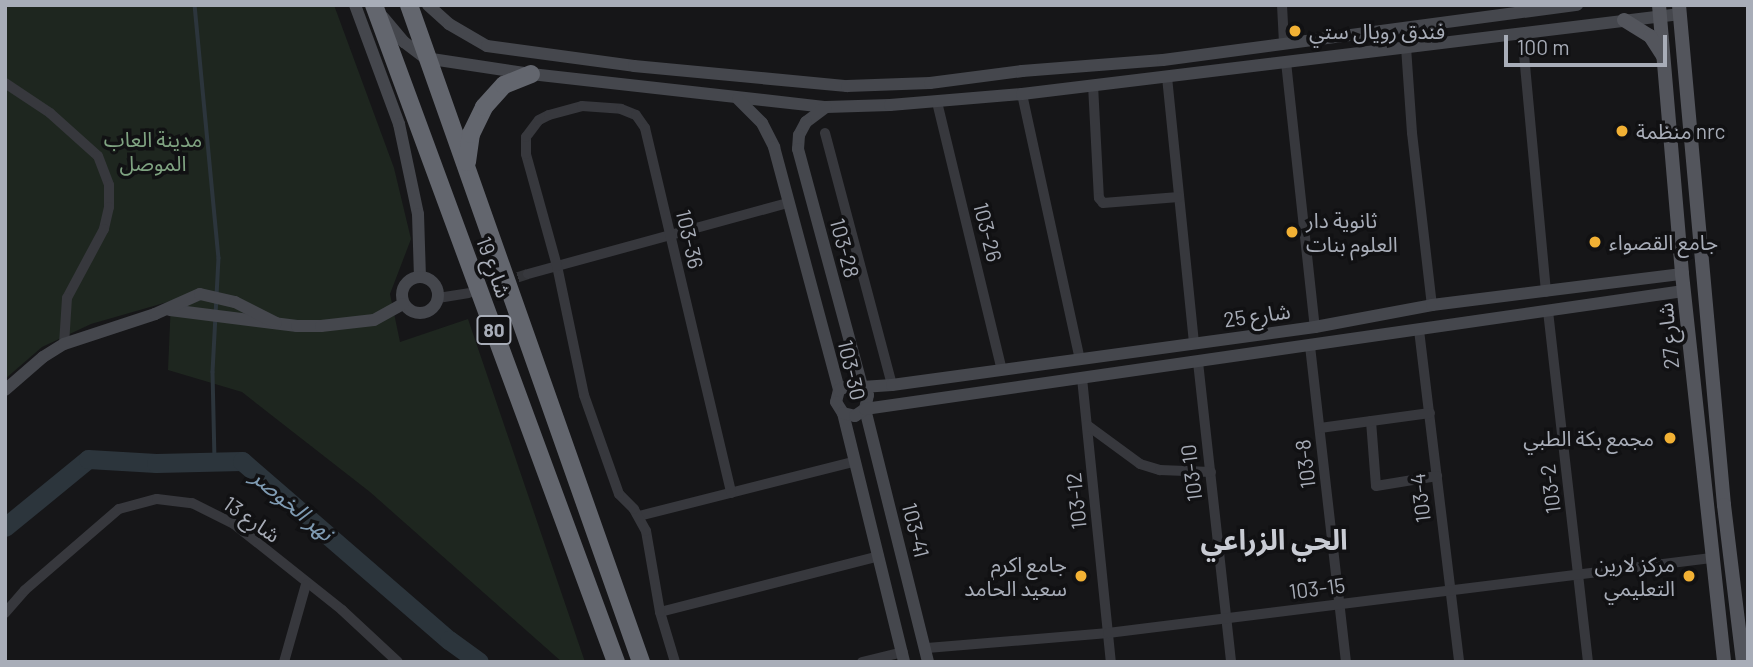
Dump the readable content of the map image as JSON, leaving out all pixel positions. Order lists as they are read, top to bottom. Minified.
{"streets":{"highway":["شارع 19","80"],"main road":["103-28","شارع 25","شارع 27","103-30","103-41"],"street":["103-26","103-36","103-8","103-10","103-2","103-4","103-12","شارع 13","103-15"]},"crossings":[["103-26","شارع 25"],["103-28","شارع 25"],["103-28","103-30"],["103-28","103-41"],["شارع 25","شارع 27"],["شارع 25","103-30"],["شارع 25","103-8"],["شارع 25","103-10"],["شارع 25","103-2"],["شارع 25","103-4"],["شارع 25","103-12"],["شارع 25","103-41"],["شارع 27","103-15"],["103-30","103-41"],["103-8","103-15"],["103-10","103-15"],["103-2","103-15"],["103-4","103-15"],["103-12","103-15"],["103-41","103-15"]],"districts":["الحي الزراعي"],"water":["نهر الخوصر"],"parks":["مدينة العاب الموصل"],"places":["فندق رويال ستي","منظمة nrc","ثانوية دار العلوم بنات","جامع القصواء","مجمع بكة الطبي","جامع اكرم سعيد الحامد","مركز لارين التعليمي"],"scale_bar":"100 m"}
